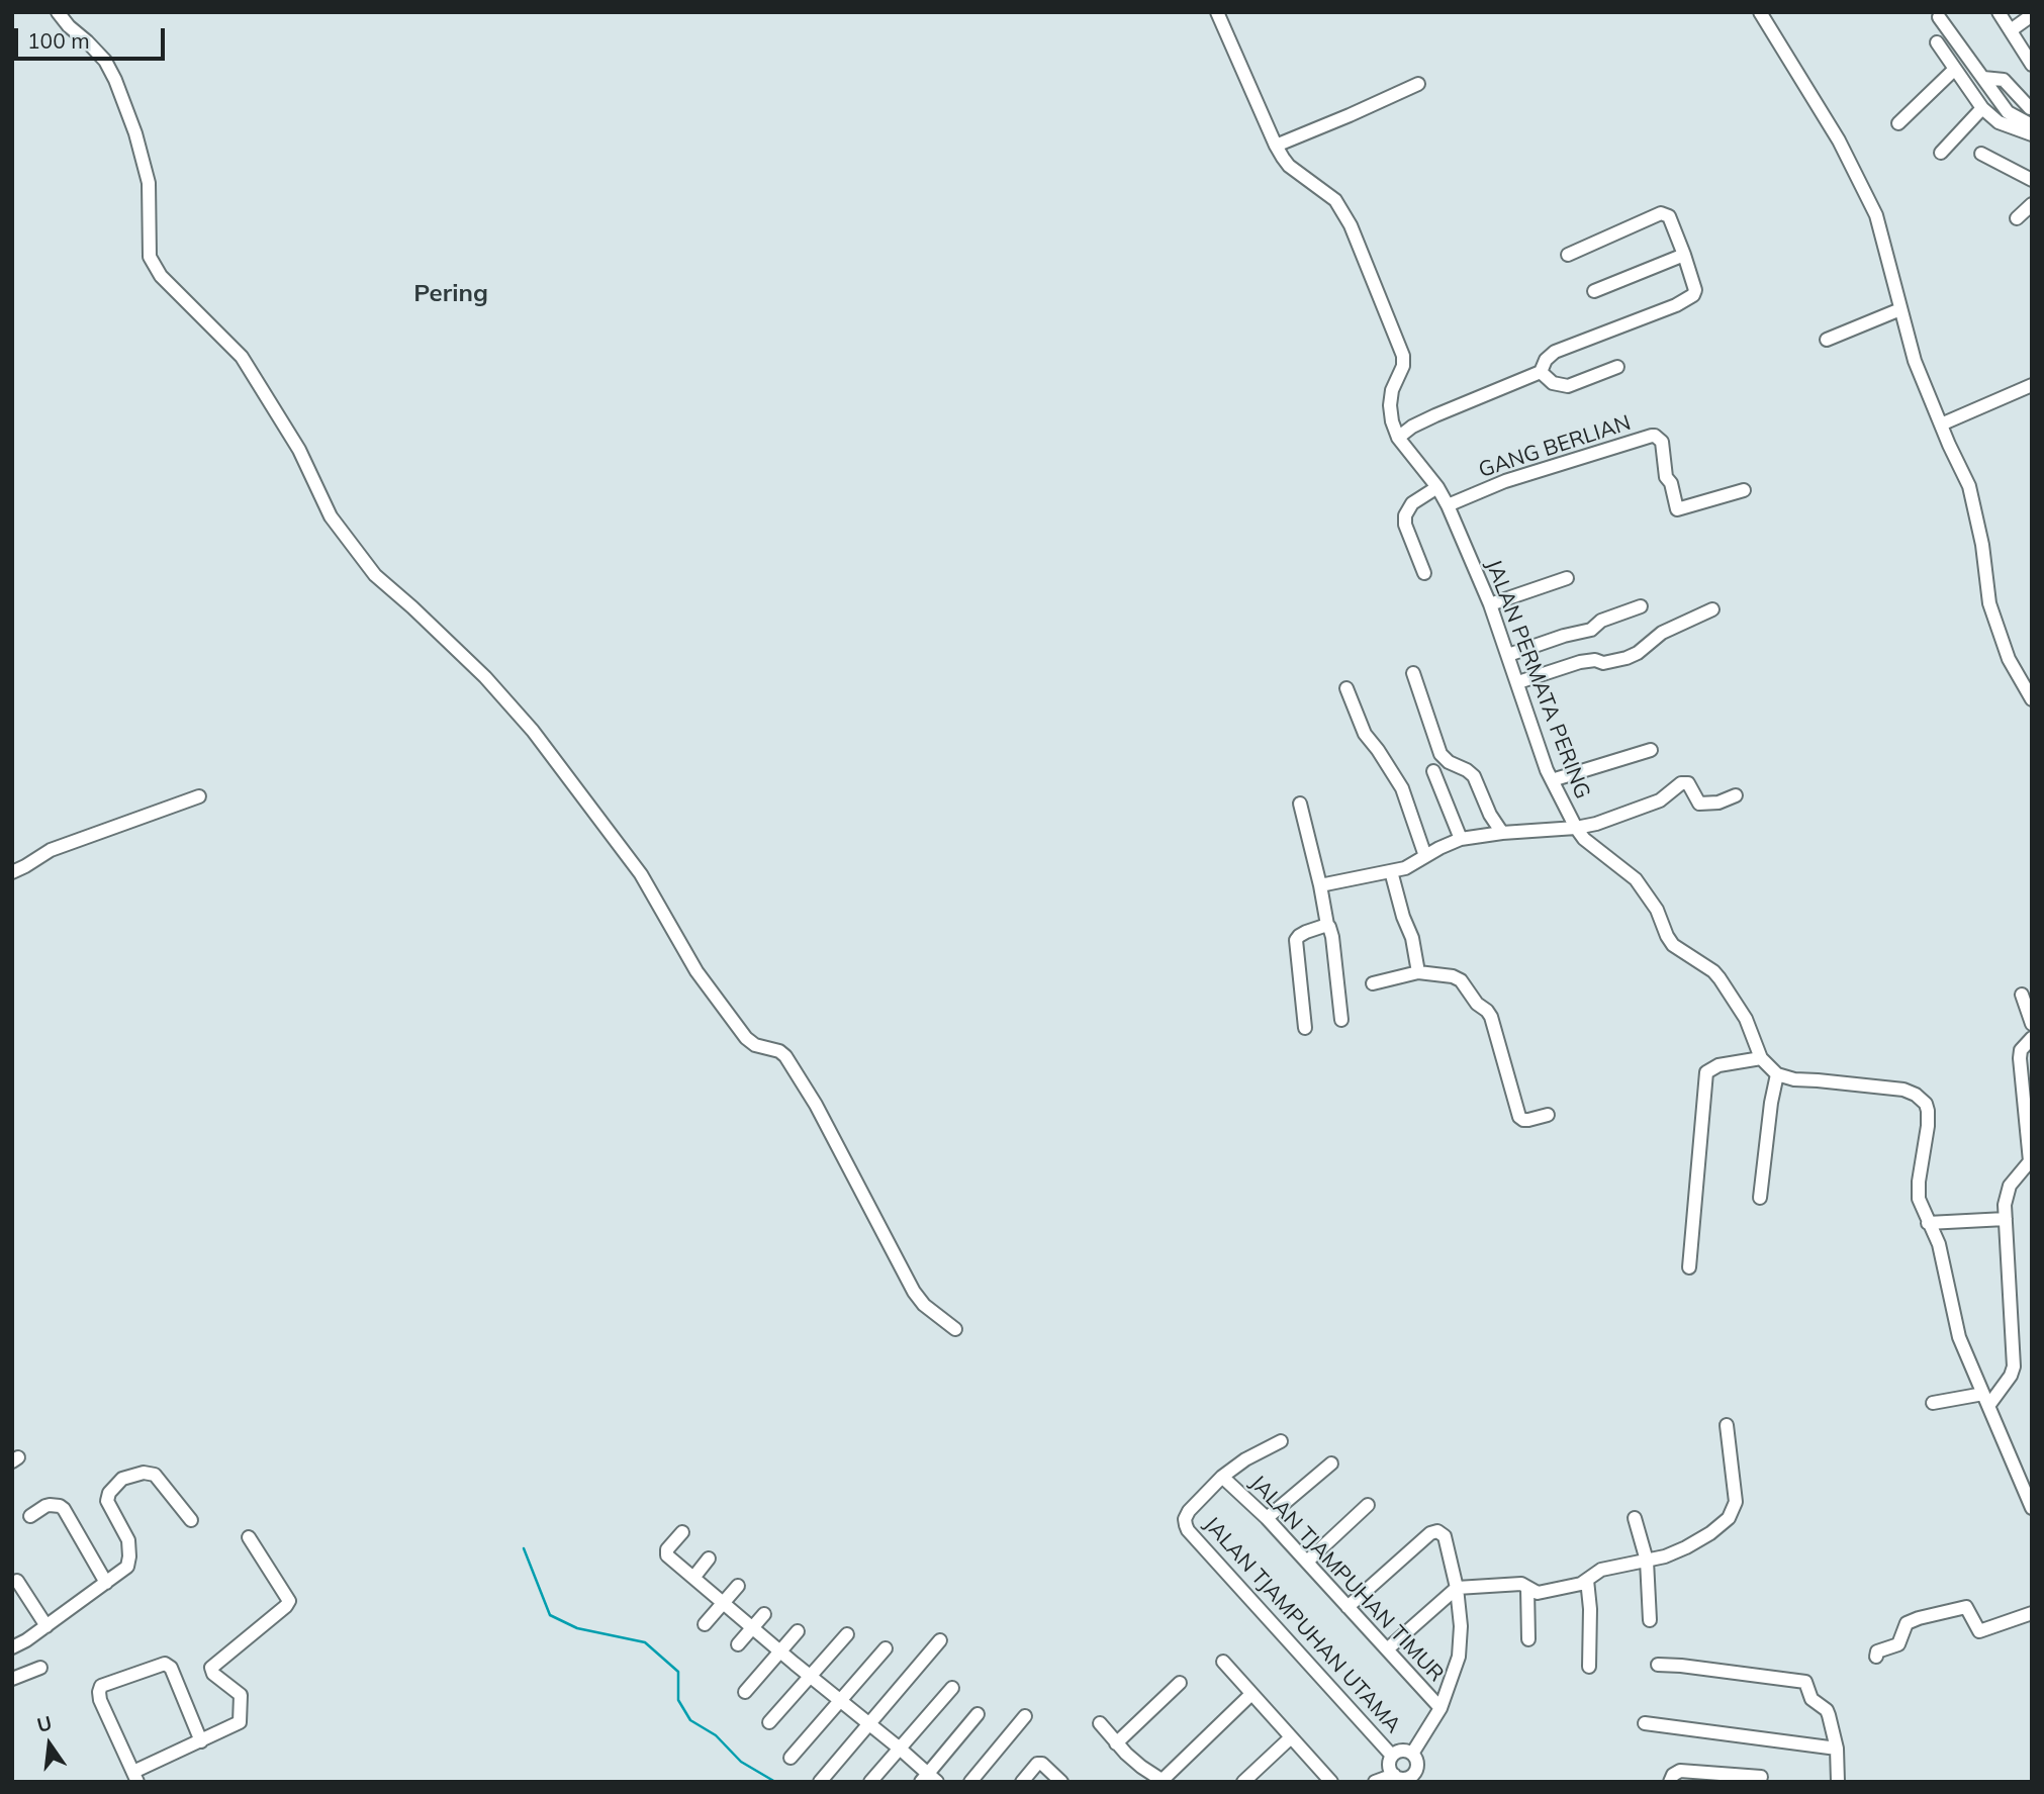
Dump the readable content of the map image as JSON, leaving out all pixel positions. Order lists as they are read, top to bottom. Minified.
{"streets":{"street":["GANG BERLIAN","JALAN PERMATA PERING","JALAN TJAMPUHAN TIMUR","JALAN TJAMPUHAN UTAMA"]},"crossings":[["GANG BERLIAN","JALAN PERMATA PERING"],["JALAN TJAMPUHAN TIMUR","JALAN TJAMPUHAN UTAMA"]],"districts":["Pering"],"scale_bar":"100 m","north":"top"}
